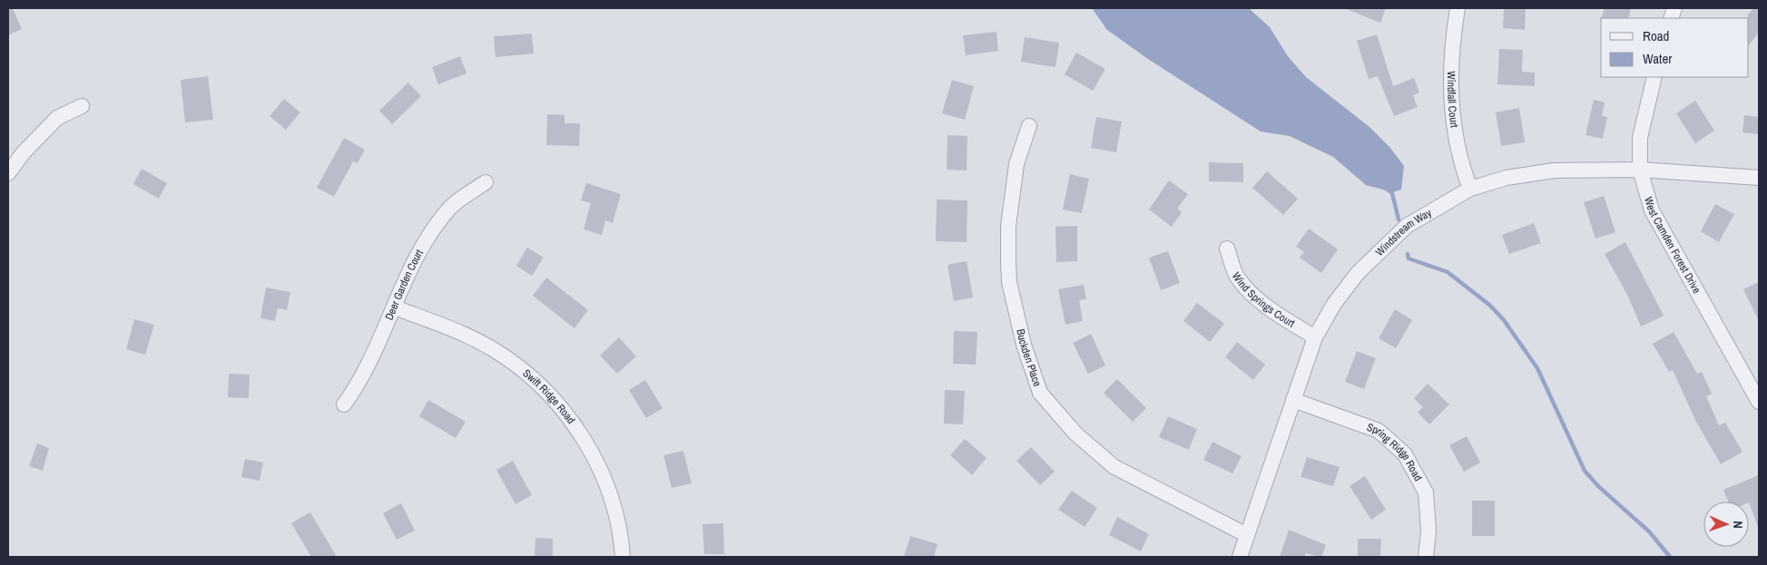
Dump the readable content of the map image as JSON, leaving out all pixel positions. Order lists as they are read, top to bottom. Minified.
{"streets":{"street":["Windfall Court","Windstream Way","West Camden Forest Drive","Deer Garden Court","Wind Springs Court","Buckden Place","Swift Ridge Road","Spring Ridge Road"]},"crossings":[["Windfall Court","Windstream Way"],["Windstream Way","West Camden Forest Drive"],["Windstream Way","Wind Springs Court"],["Windstream Way","Buckden Place"],["Windstream Way","Spring Ridge Road"],["Deer Garden Court","Swift Ridge Road"]],"legend":["Road","Water"],"north":"right"}
